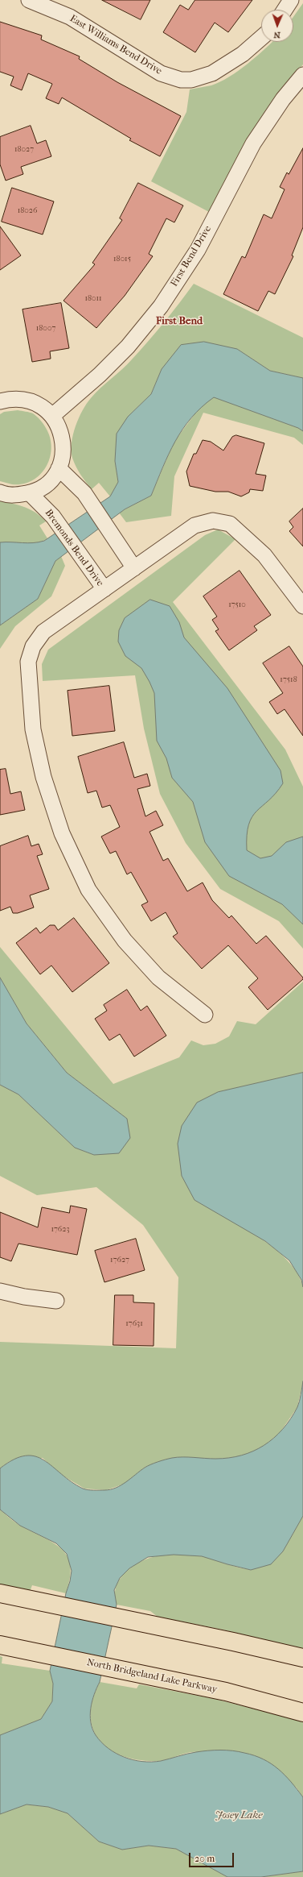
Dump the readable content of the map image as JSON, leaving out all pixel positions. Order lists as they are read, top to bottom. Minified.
{"streets":{"main road":["North Bridgeland Lake Parkway"],"street":["East Williams Bend Drive","First Bend Drive","Bremonds Bend Drive"]},"districts":["First Bend"],"water":["Josey Lake"],"house_numbers":["18027","18026","18015","18011","18007","17510","17518","17623","17627","17631"],"scale_bar":"20 m","north":"bottom"}
